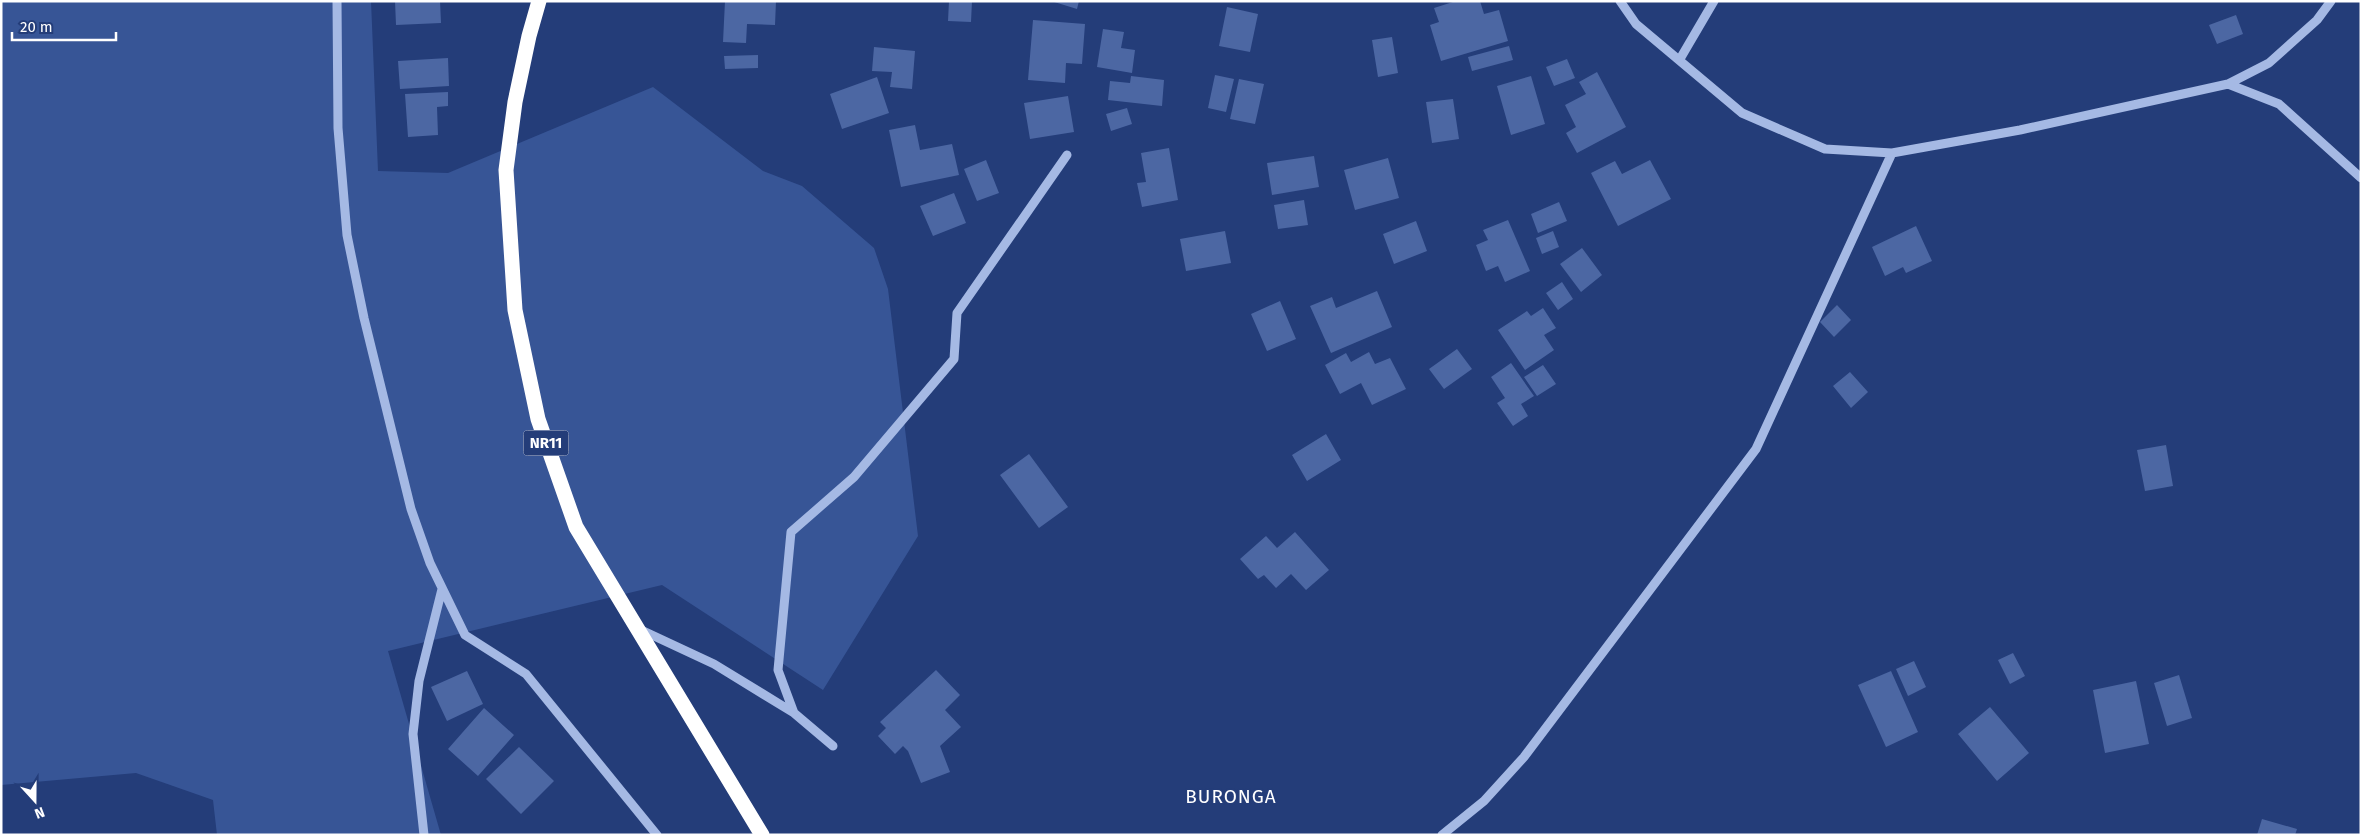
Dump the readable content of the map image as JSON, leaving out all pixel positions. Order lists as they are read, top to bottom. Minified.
{"streets":{"highway":["NR11"]},"districts":["BURONGA"],"scale_bar":"20 m","north":"bottom"}
